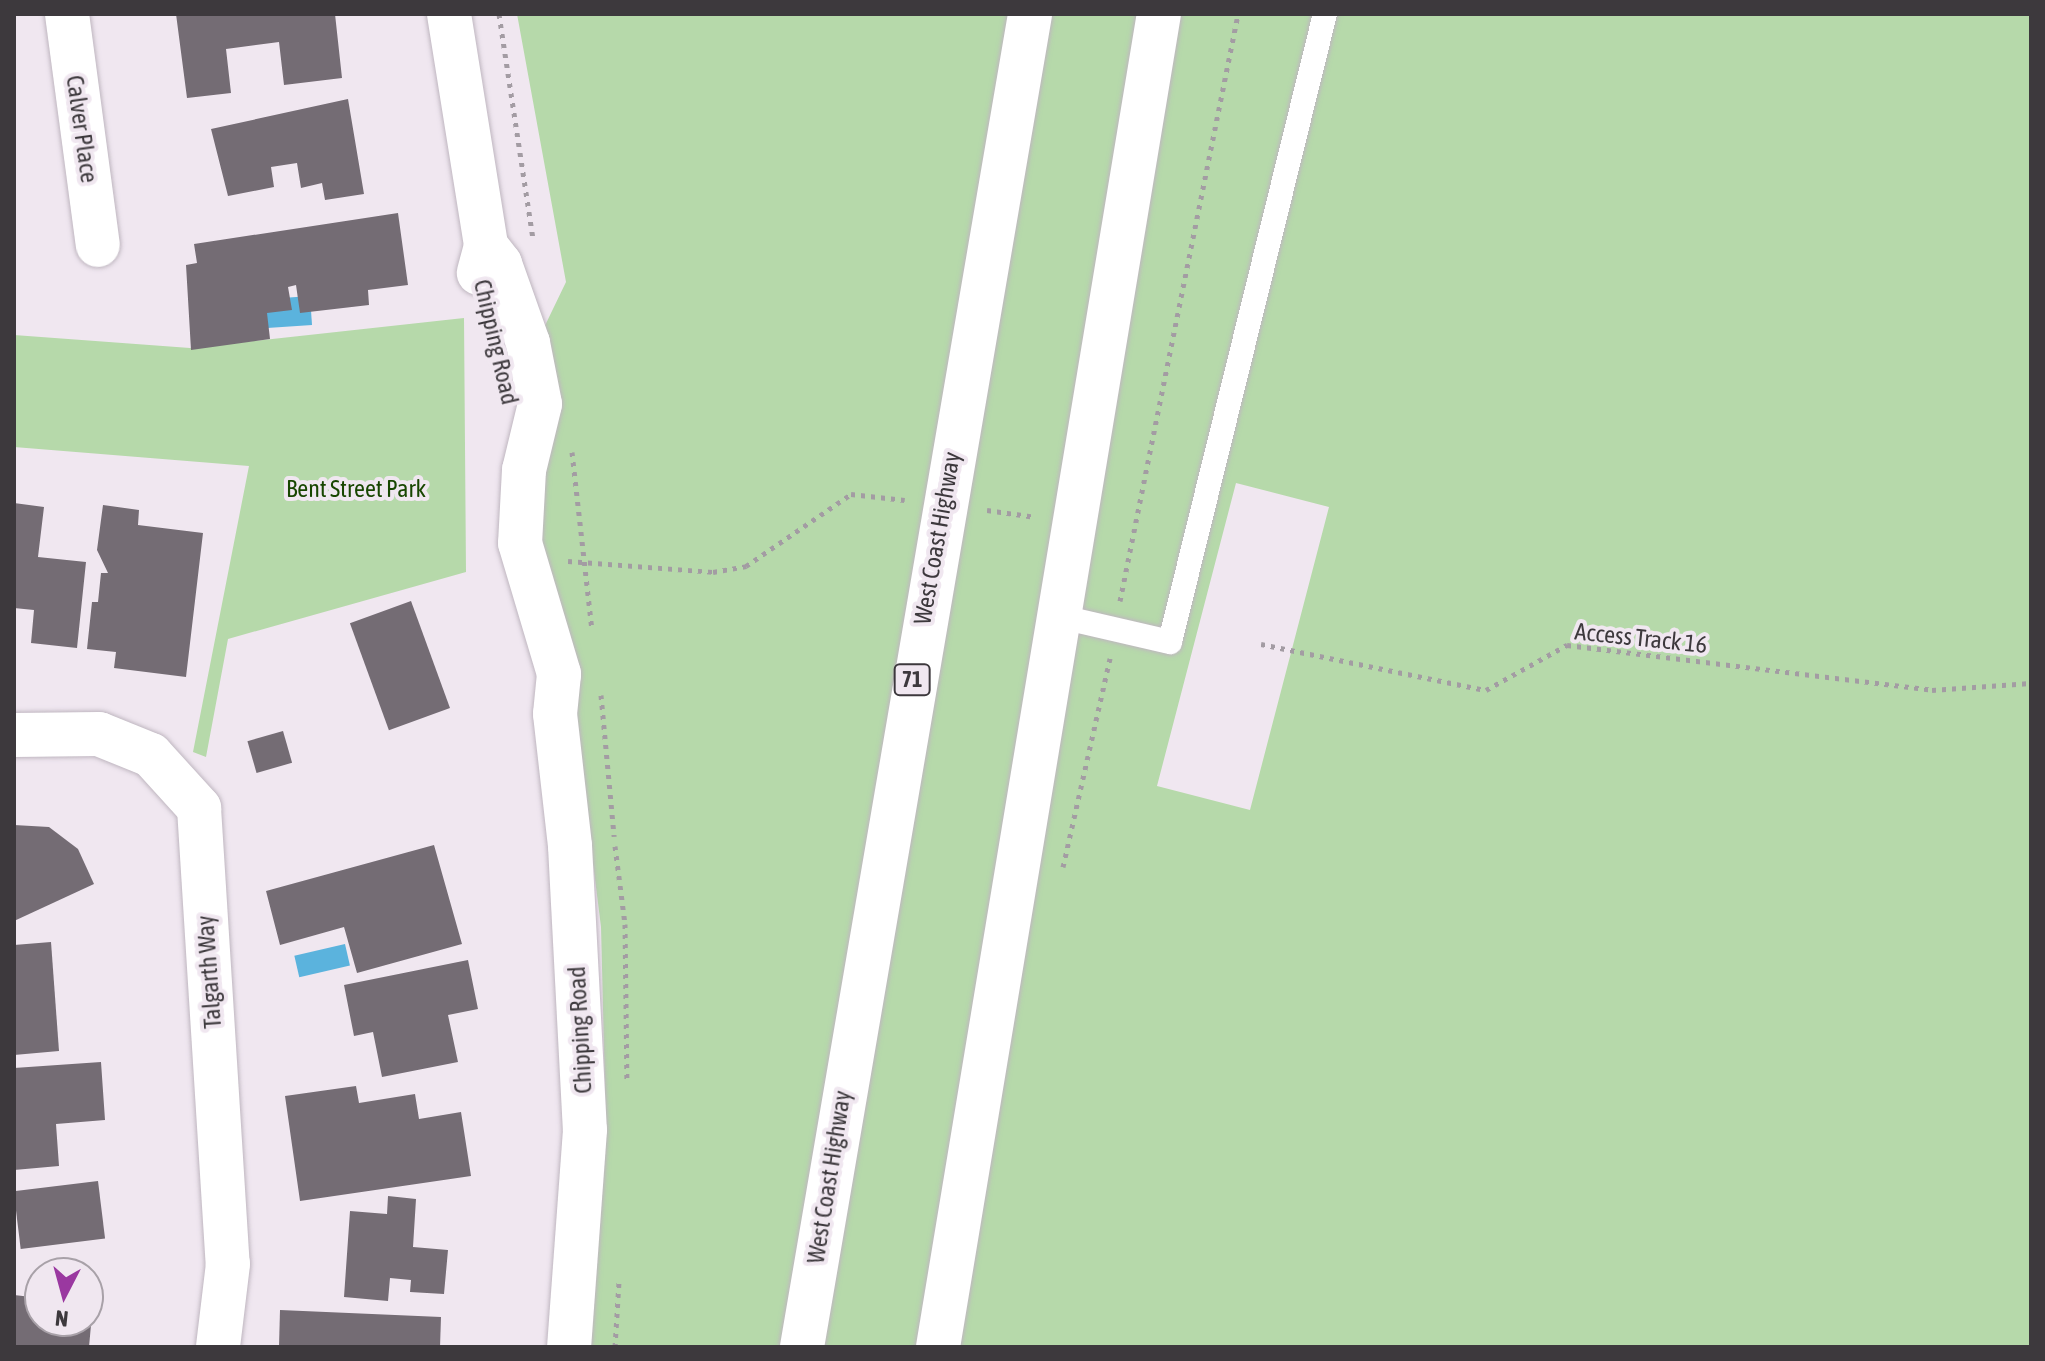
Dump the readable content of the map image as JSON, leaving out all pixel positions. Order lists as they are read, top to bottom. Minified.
{"streets":{"main road":["Calver Place","Chipping Road","West Coast Highway","71","Talgarth Way"],"path":["Access Track 16"]},"parks":["Bent Street Park"],"north":"bottom"}
